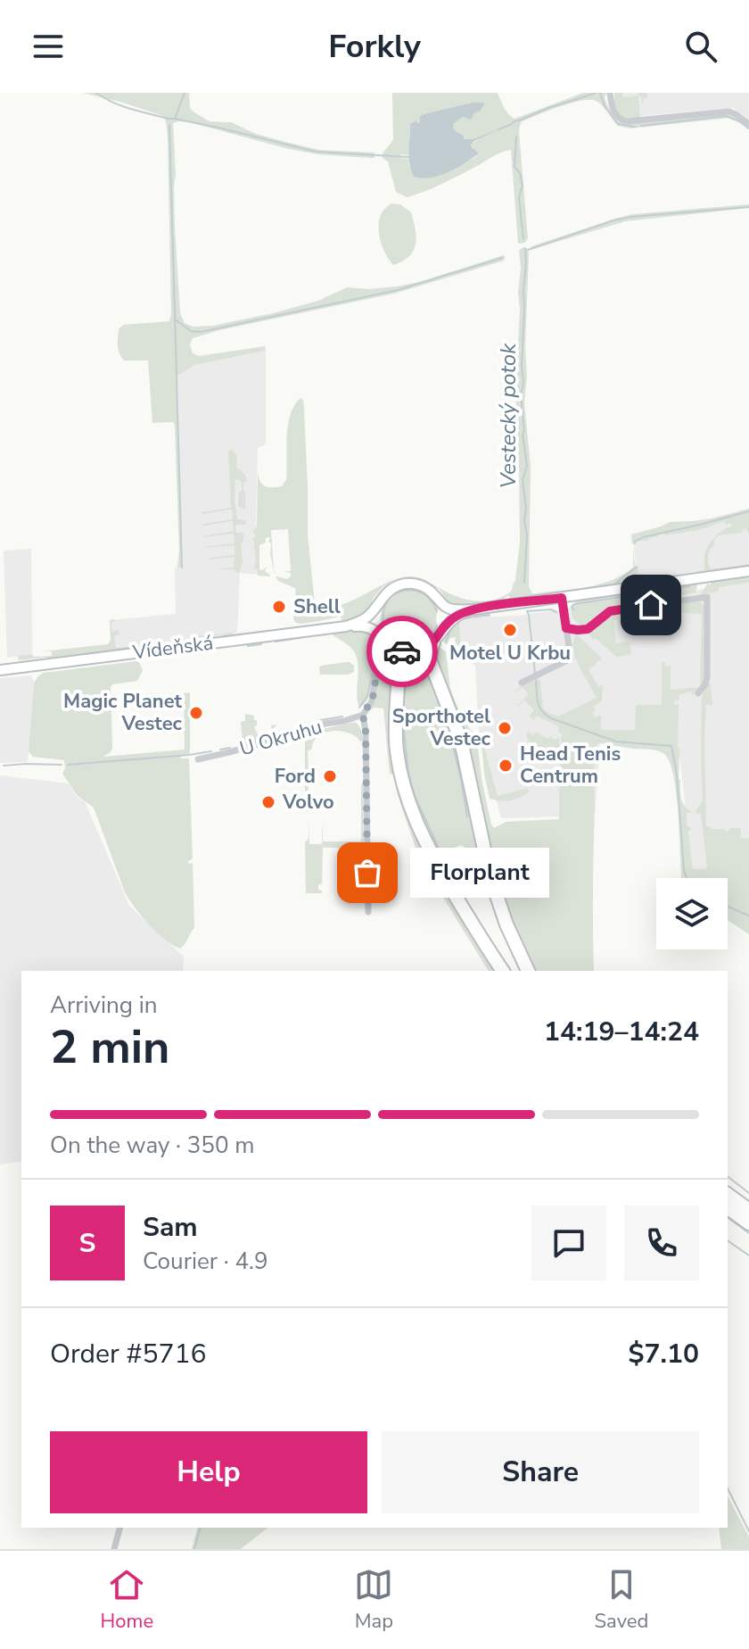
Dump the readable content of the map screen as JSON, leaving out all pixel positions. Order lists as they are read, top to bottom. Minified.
{"streets":{"main road":["Vídeňská"],"street":["U Okruhu"]},"water":["Vestecký potok"],"places":["Shell","Motel U Krbu","Magic Planet Vestec","Sporthotel Vestec","Head Tenis Centrum","Ford","Volvo","Florplant"],"page":{"header":"Forkly","bubble":"Florplant","heading":["2 min","Arriving in","14:19–14:24"],"panel":["Sam","Courier · 4.9","Order #5716","$7.10"],"bar":"On the way · 350 m","round":"S","buttons":["Help","Share"],"tabs":["Home","Map","Saved"]}}
